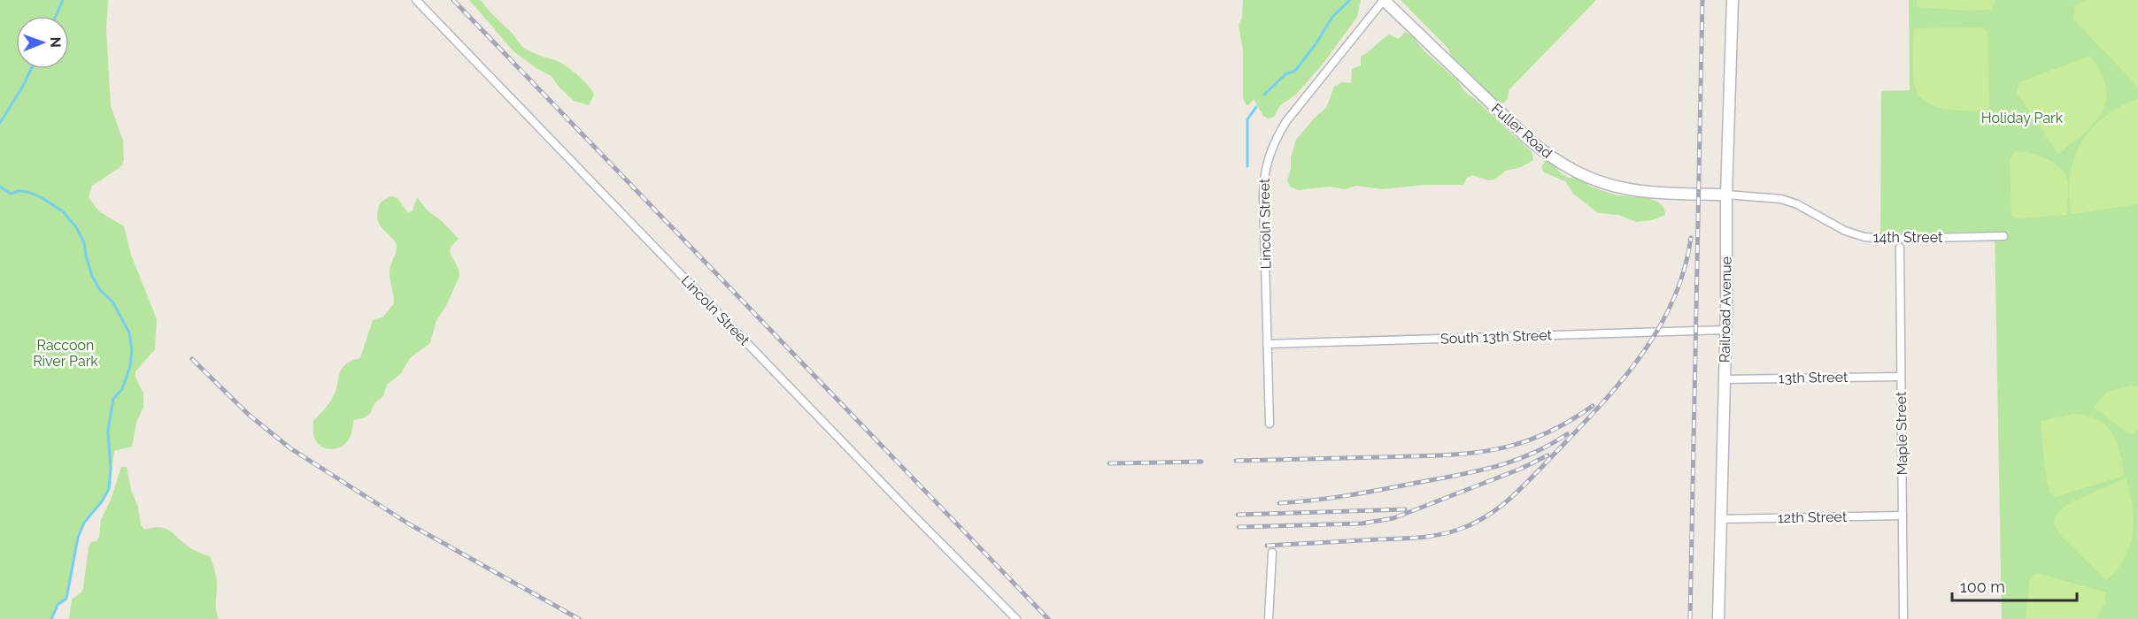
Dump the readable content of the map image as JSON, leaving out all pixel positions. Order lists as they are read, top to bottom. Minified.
{"streets":{"main road":["Fuller Road","Railroad Avenue"],"street":["Lincoln Street","14th Street","South 13th Street","13th Street","Maple Street","12th Street"]},"crossings":[["Fuller Road","Lincoln Street"],["Fuller Road","14th Street"],["Fuller Road","Railroad Avenue"],["Lincoln Street","South 13th Street"],["14th Street","Railroad Avenue"],["Railroad Avenue","South 13th Street"],["Railroad Avenue","13th Street"],["Railroad Avenue","12th Street"],["13th Street","Maple Street"],["Maple Street","12th Street"]],"parks":["Holiday Park","Raccoon River Park"],"scale_bar":"100 m","north":"right"}
